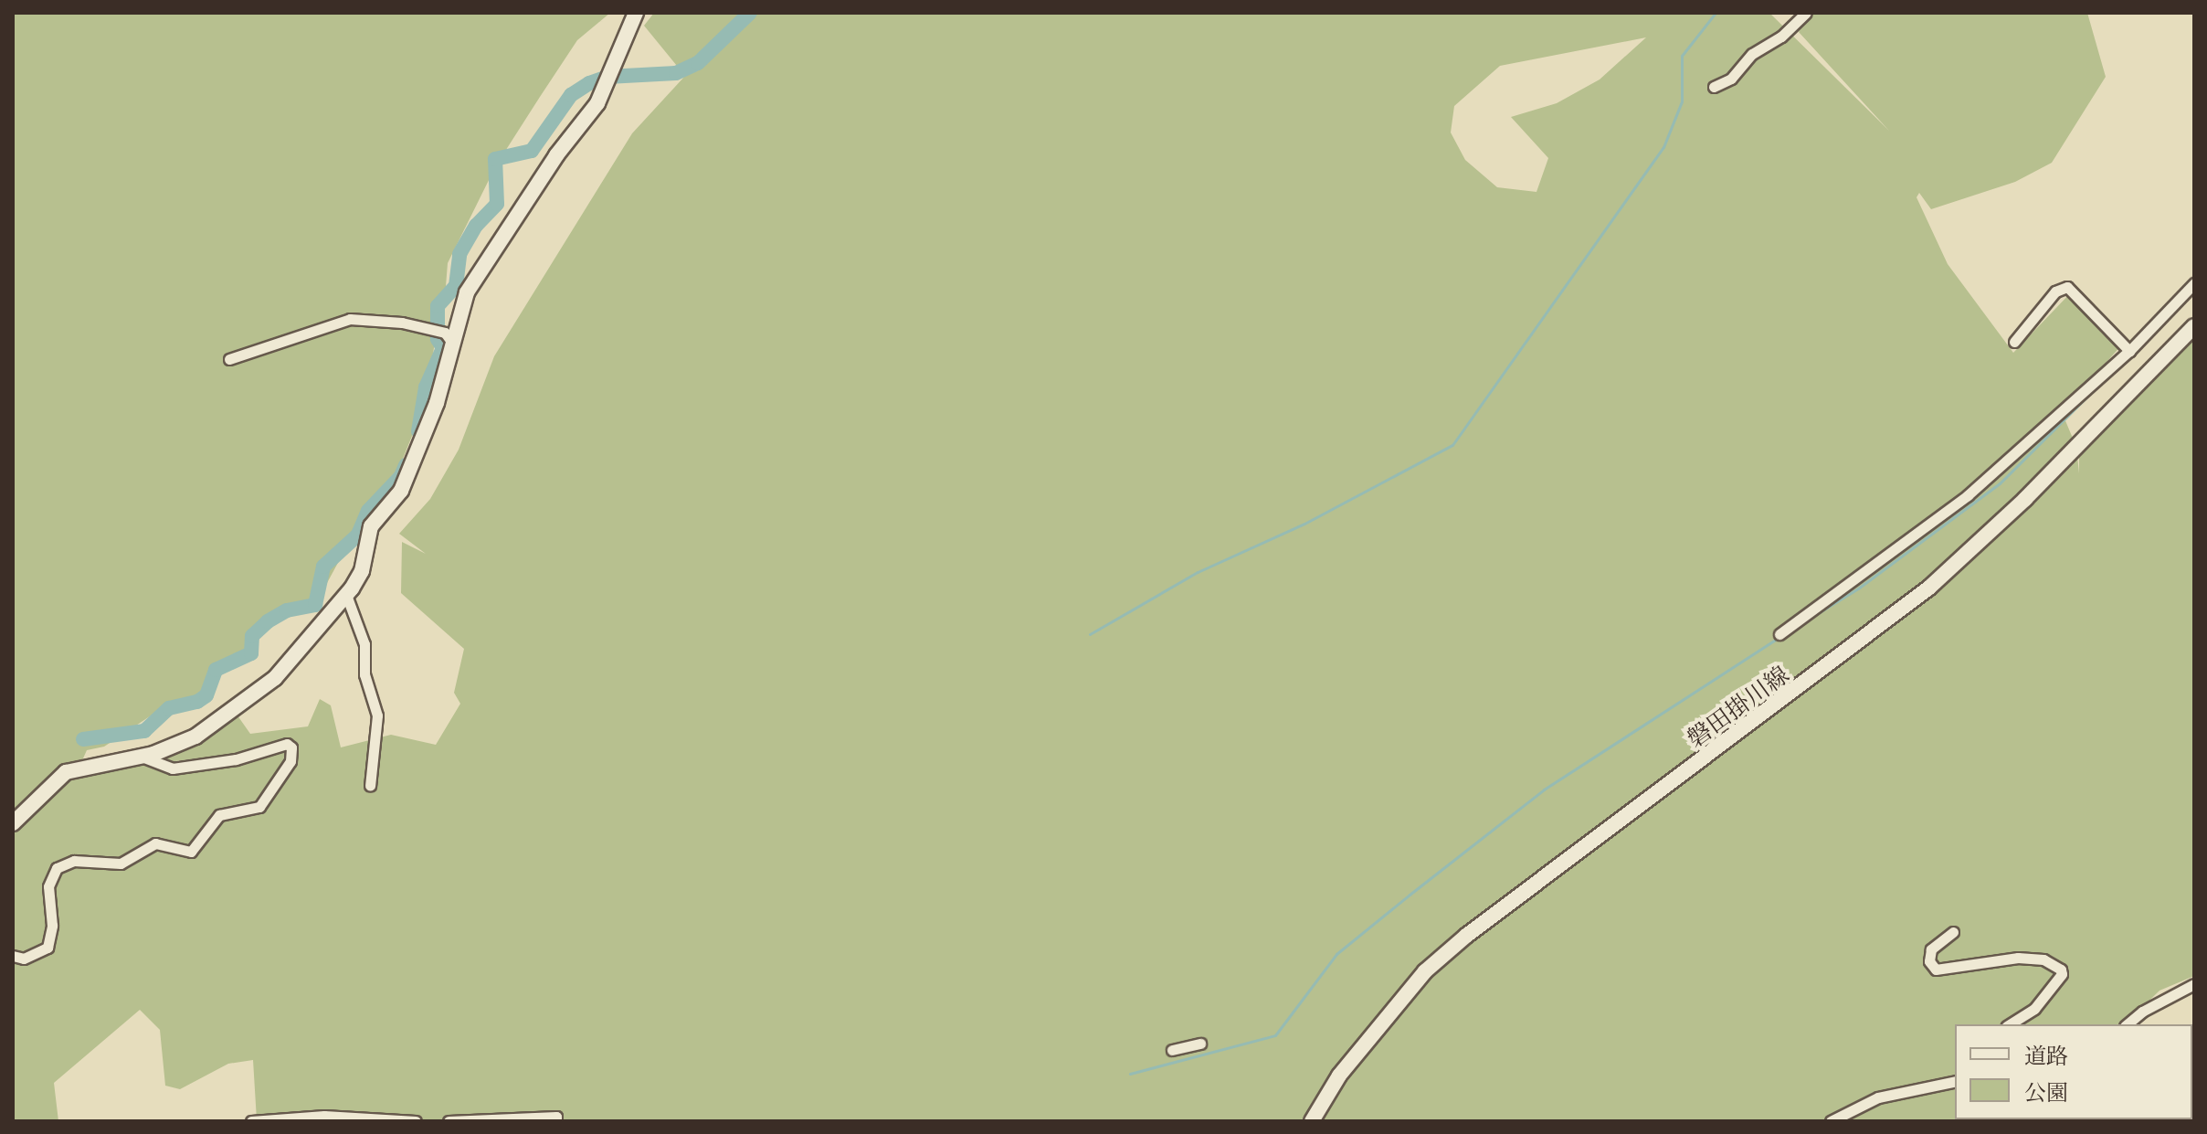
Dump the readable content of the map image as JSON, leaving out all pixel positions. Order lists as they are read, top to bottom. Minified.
{"streets":{"main road":["磐田掛川線"]},"legend":["道路","公園"]}
